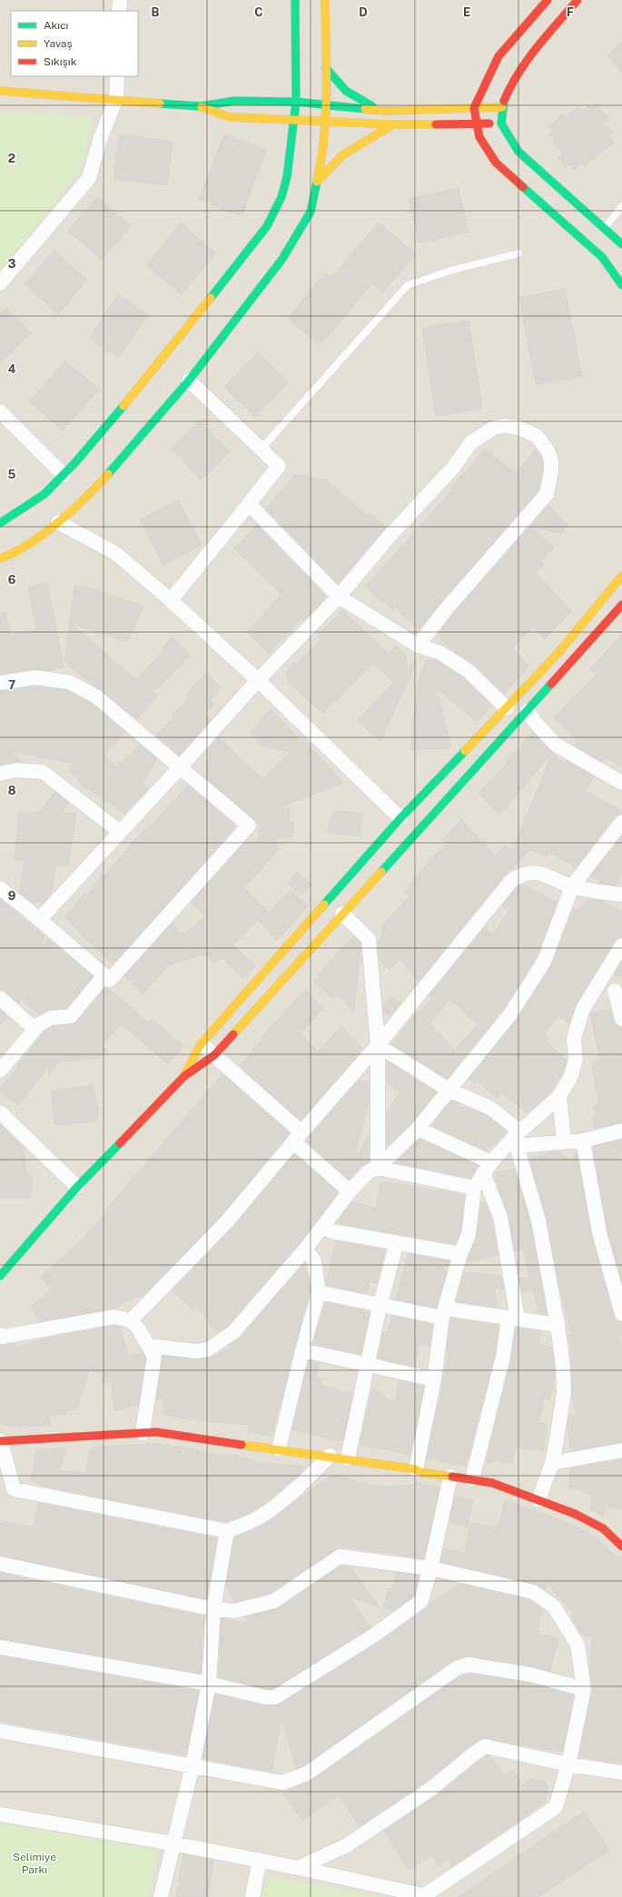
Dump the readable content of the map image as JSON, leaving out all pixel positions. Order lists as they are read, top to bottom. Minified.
{"parks":["Selimiye Parkı"],"legend":["Akıcı","Yavaş","Sıkışık"],"grid":{"columns":["B","C","D","E","F"],"rows":["2","3","4","5","6","7","8","9"]}}
